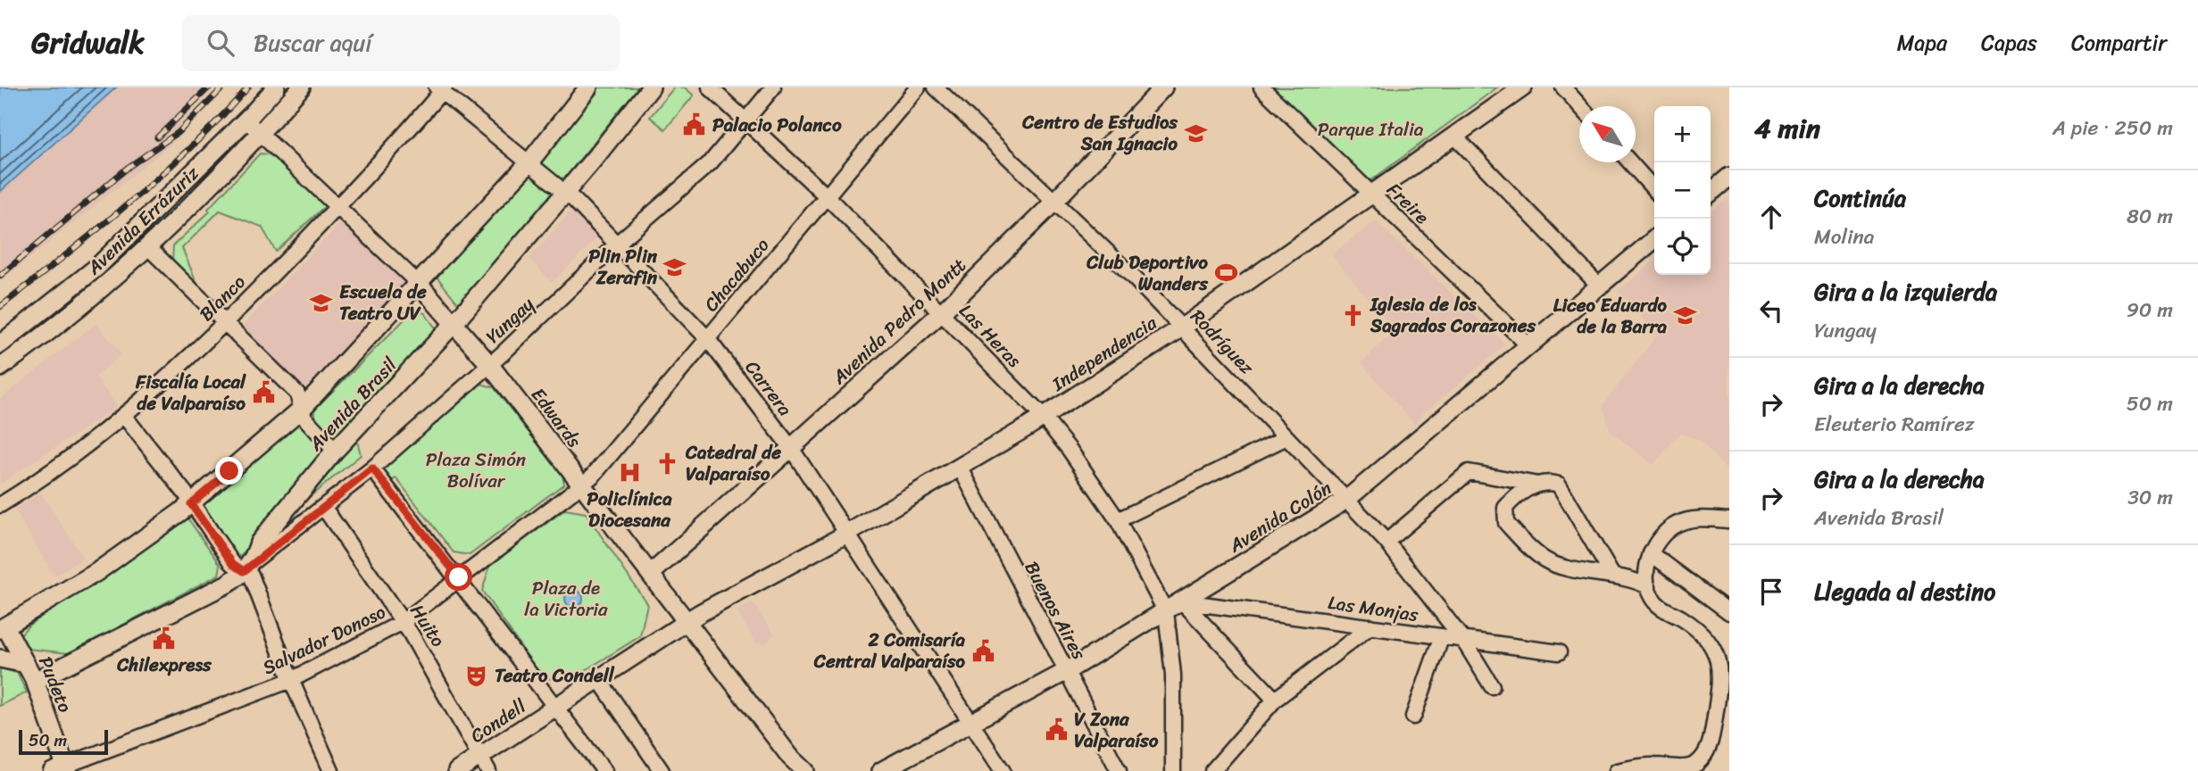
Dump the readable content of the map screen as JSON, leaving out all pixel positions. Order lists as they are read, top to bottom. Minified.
{"streets":{"main road":["Avenida Errázuriz","Avenida Pedro Montt","Independencia","Avenida Brasil","Edwards","Avenida Colón","Pudeto","Condell"],"street":["Freire","Chacabuco","Blanco","Yungay","Las Heras","Rodríguez","Carrera","Las Monjas","Buenos Aires","Huito","Salvador Donoso"]},"crossings":[["Freire","Independencia"],["Freire","Avenida Colón"],["Avenida Errázuriz","Edwards"],["Chacabuco","Las Heras"],["Chacabuco","Carrera"],["Chacabuco","Edwards"],["Chacabuco","Salvador Donoso"],["Blanco","Carrera"],["Blanco","Edwards"],["Yungay","Las Heras"],["Yungay","Carrera"],["Yungay","Avenida Brasil"],["Yungay","Edwards"],["Yungay","Huito"],["Avenida Pedro Montt","Las Heras"],["Avenida Pedro Montt","Rodríguez"],["Avenida Pedro Montt","Carrera"],["Avenida Pedro Montt","Edwards"],["Las Heras","Independencia"],["Las Heras","Avenida Colón"],["Rodríguez","Independencia"],["Rodríguez","Avenida Colón"],["Rodríguez","Las Monjas"],["Independencia","Carrera"],["Independencia","Edwards"],["Independencia","Buenos Aires"],["Independencia","Condell"],["Carrera","Avenida Brasil"],["Carrera","Avenida Colón"],["Avenida Brasil","Edwards"],["Avenida Brasil","Pudeto"],["Edwards","Salvador Donoso"],["Edwards","Condell"],["Avenida Colón","Las Monjas"],["Avenida Colón","Buenos Aires"],["Huito","Salvador Donoso"],["Huito","Condell"],["Salvador Donoso","Pudeto"]],"parks":["Parque Italia","Plaza Simón Bolívar","Plaza de la Victoria"],"places":{"public building":["Palacio Polanco","Fiscalía Local de Valparaíso","Chilexpress","2 Comisaría Central Valparaíso","V Zona Valparaíso"],"school or university":["Centro de Estudios San Ignacio","Plin Plin Zerafin","Escuela de Teatro UV","Liceo Eduardo de la Barra"],"sports":["Club Deportivo Wanders"],"church":["Iglesia de los Sagrados Corazones","Catedral de Valparaíso"],"hospital":["Policlínica Diocesana"],"theatre":["Teatro Condell"]},"scale_bar":"50 m","north":"top left","page":{"header":"Gridwalk","search":"Buscar aquí","nav":["Mapa","Capas","Compartir"],"heading":["4 min","A pie · 250 m"],"map_buttons":["+","−"],"list":[["Continúa","Molina","80 m"],["Gira a la izquierda","Yungay","90 m"],["Gira a la derecha","Eleuterio Ramírez","50 m"],["Gira a la derecha","Avenida Brasil","30 m"],"Llegada al destino"],"scale":"50 m"}}
